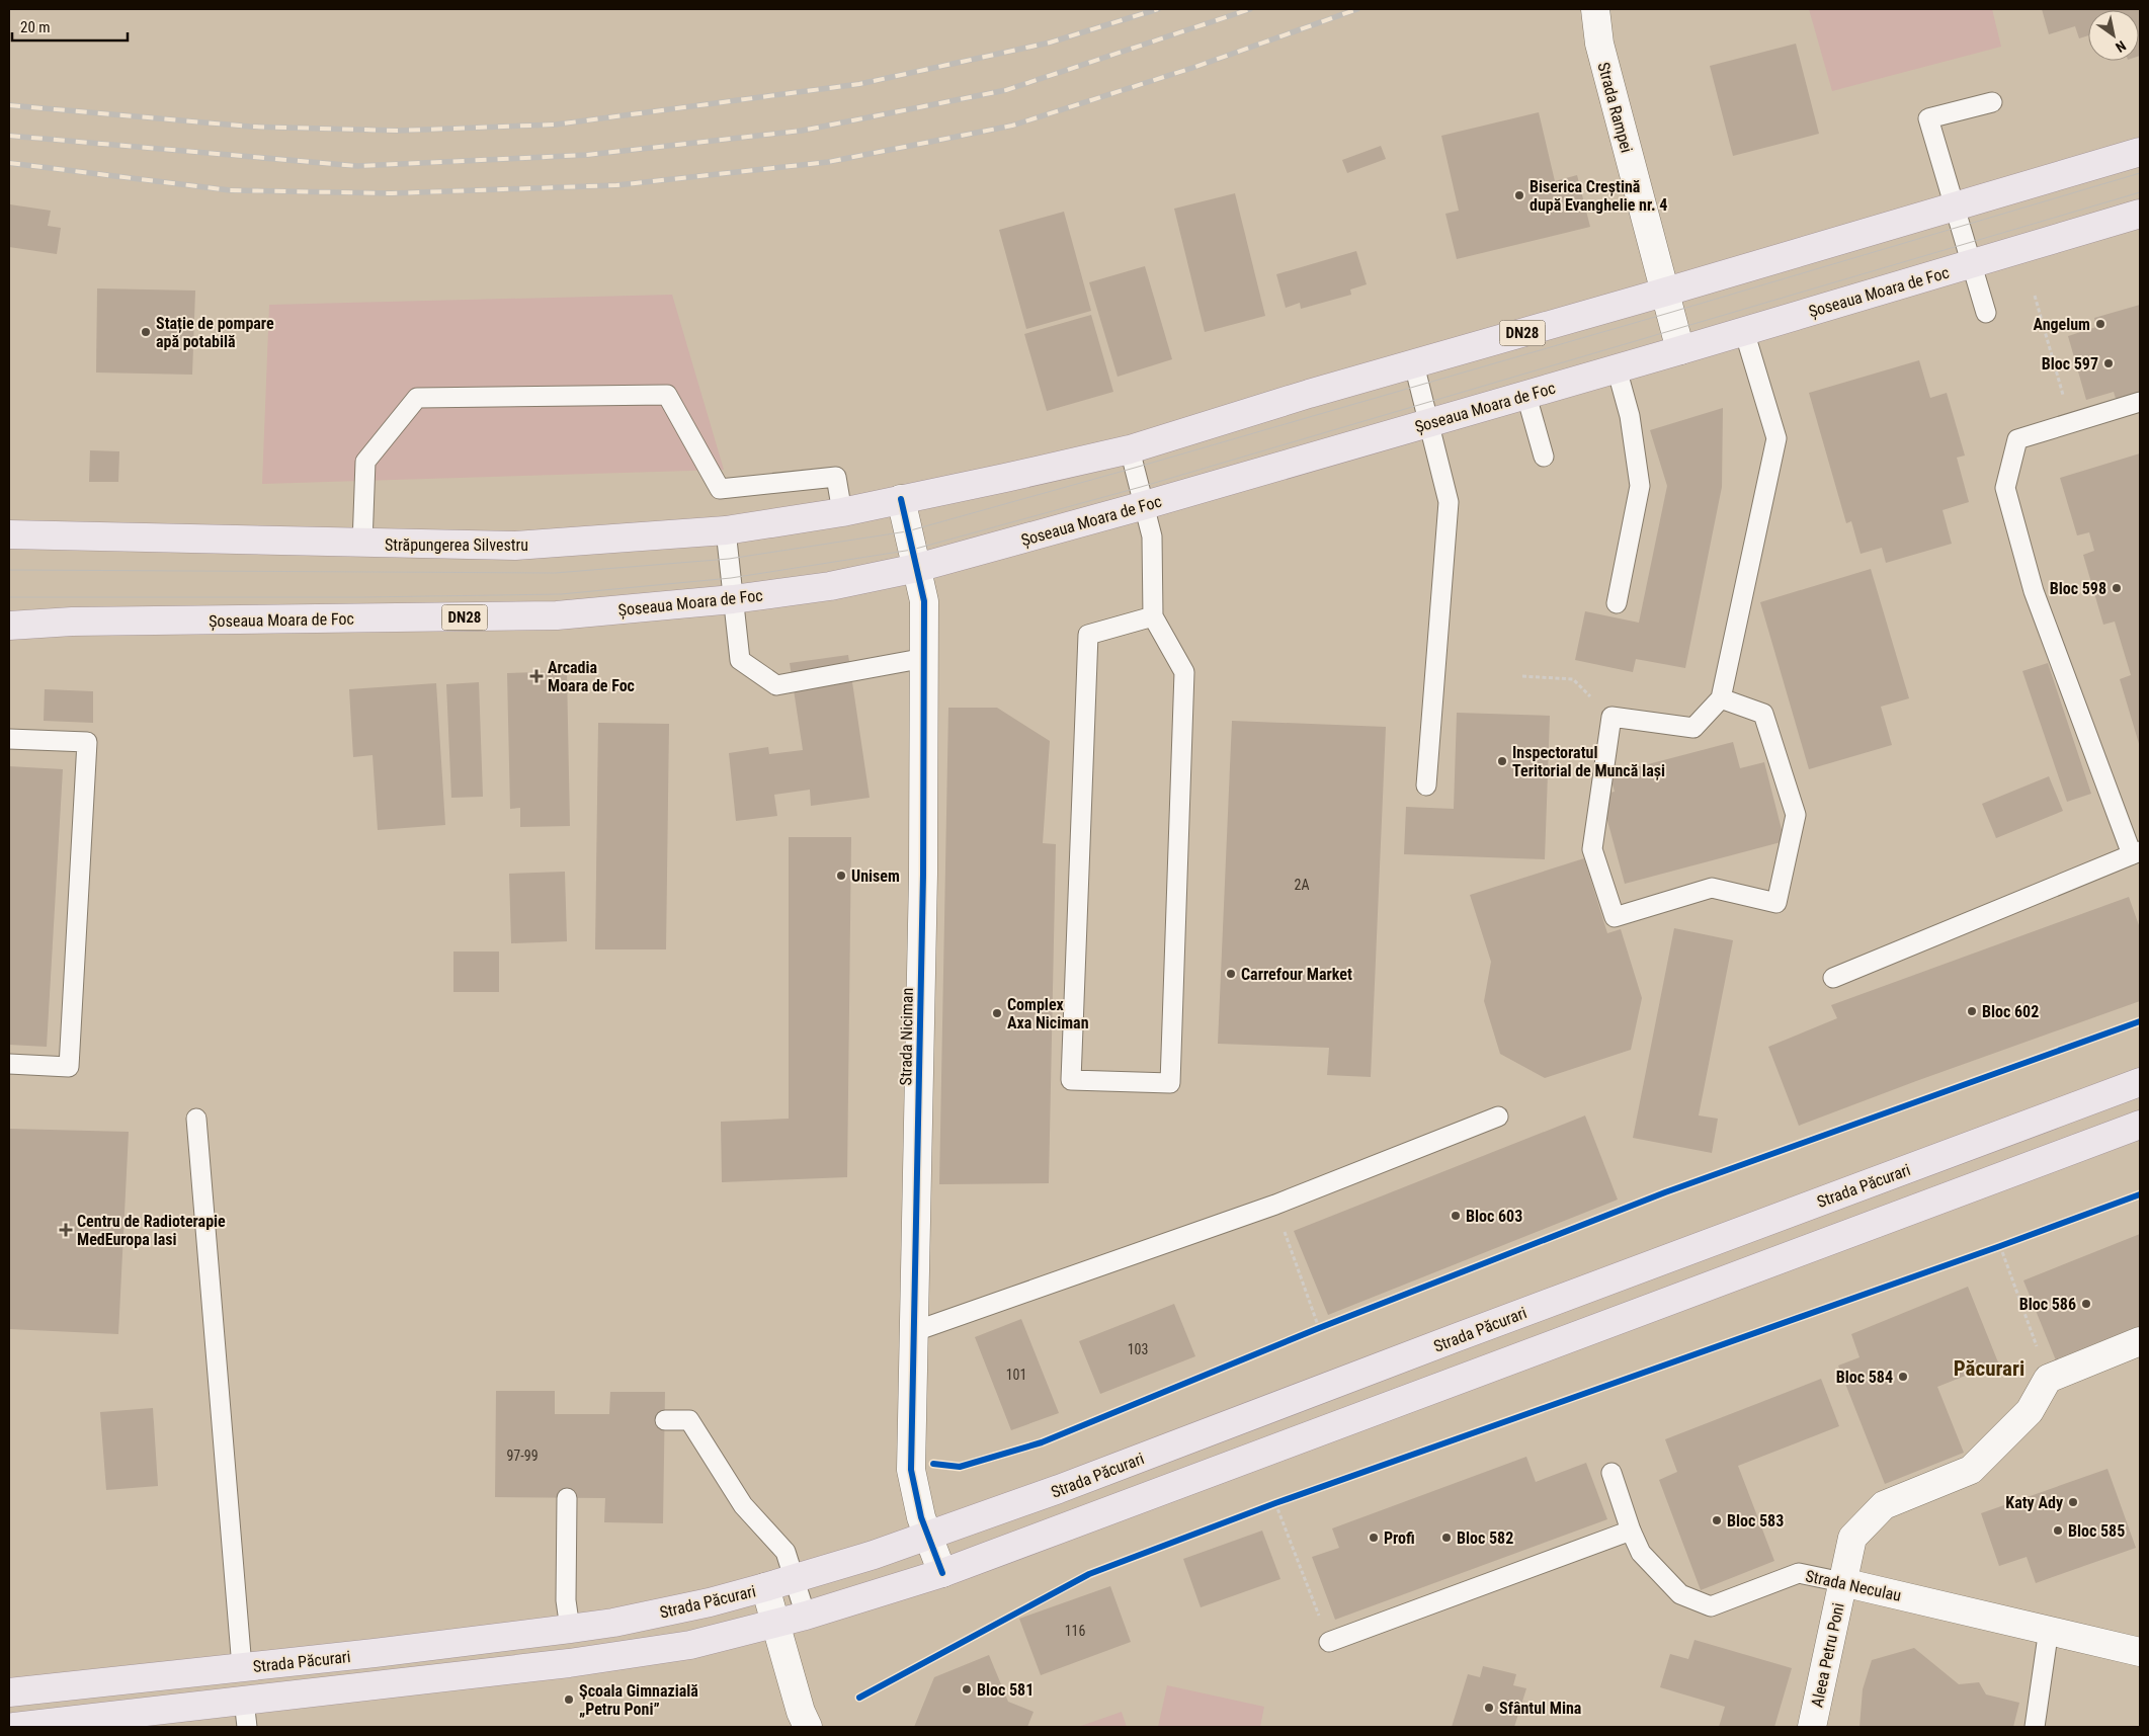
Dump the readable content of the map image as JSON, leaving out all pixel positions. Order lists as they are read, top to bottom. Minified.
{"streets":{"main road":["Șoseaua Moara de Foc","DN28","Străpungerea Silvestru","Strada Păcurari"],"street":["Strada Rampei","Strada Niciman","Strada Neculau","Aleea Petru Poni"]},"crossings":[["Strada Rampei","Șoseaua Moara de Foc"],["Strada Rampei","DN28"],["Șoseaua Moara de Foc","Strada Niciman"],["DN28","Străpungerea Silvestru"],["DN28","Strada Niciman"],["Străpungerea Silvestru","Strada Niciman"],["Strada Niciman","Strada Păcurari"],["Strada Neculau","Aleea Petru Poni"]],"districts":["Păcurari"],"places":{"other":["Biserica Creștină după Evanghelie nr. 4","Angelum","Stație de pompare apă potabilă","Bloc 597","Bloc 598","Inspectoratul Teritorial de Muncă Iași","Unisem","Carrefour Market","Bloc 602","Complex Axa Niciman","Bloc 603","Bloc 586","Bloc 584","Katy Ady","Bloc 583","Bloc 585","Profi","Bloc 582","Bloc 581","Şcoala Gimnazială „Petru Poni”","Sfântul Mina"],"health":["Arcadia Moara de Foc","Centru de Radioterapie MedEuropa Iasi"]},"house_numbers":["2A","103","101","97-99","116"],"scale_bar":"20 m","north":"bottom right"}
